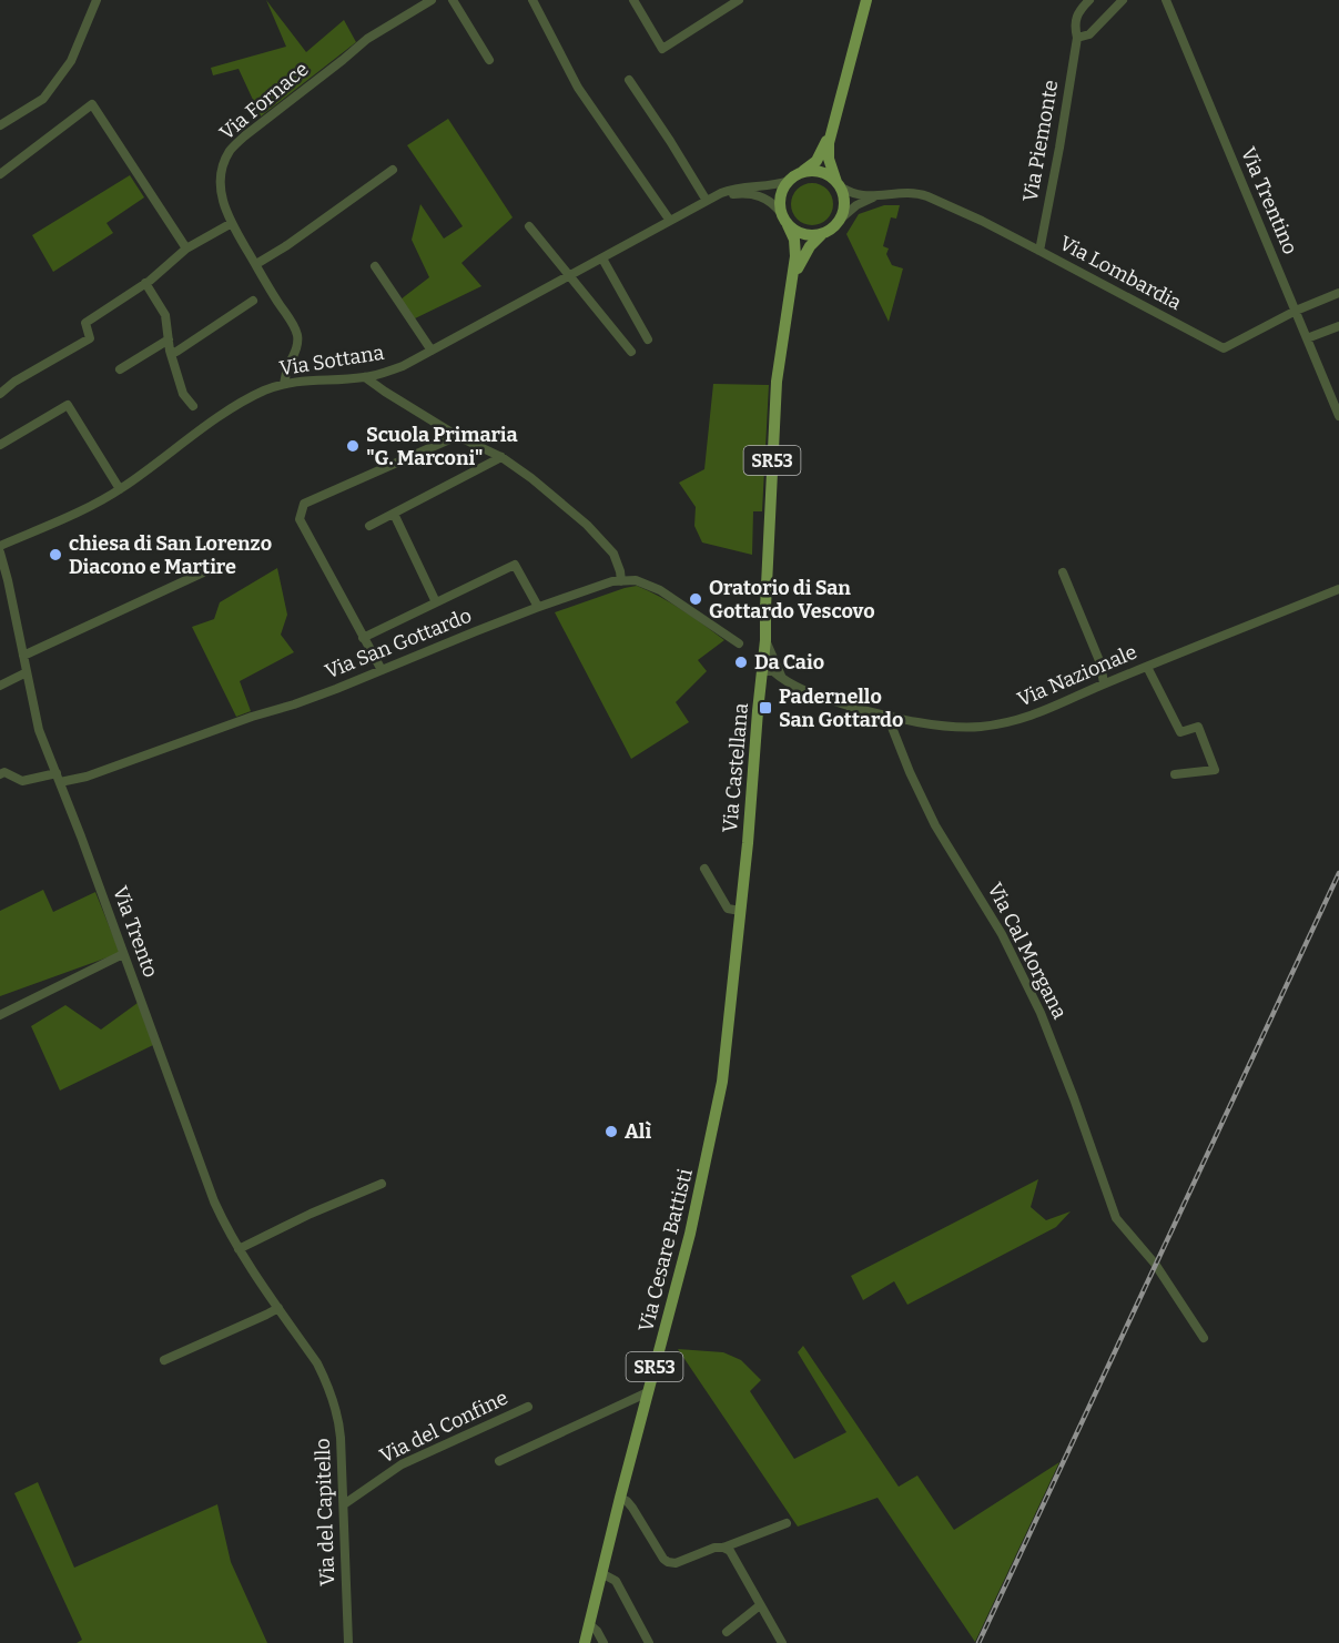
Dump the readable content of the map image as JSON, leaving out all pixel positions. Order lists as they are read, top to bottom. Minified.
{"streets":{"main road":["SR53","Via Castellana","Via Cesare Battisti"],"street":["Via Fornace","Via Piemonte","Via Trentino","Via Lombardia","Via Sottana","Via San Gottardo","Via Nazionale","Via Trento","Via Cal Morgana","Via del Confine","Via del Capitello"]},"crossings":[["Via Fornace","Via Sottana"],["Via Piemonte","Via Lombardia"],["Via Trentino","Via Lombardia"],["Via Lombardia","Via Sottana"],["Via Lombardia","SR53"],["Via Lombardia","Via Castellana"],["Via Sottana","SR53"],["Via Sottana","Via Castellana"],["SR53","Via Castellana"],["Via San Gottardo","Via Trento"],["Via Nazionale","Via Castellana"],["Via Nazionale","Via Cal Morgana"],["Via Castellana","Via Cesare Battisti"],["Via Trento","Via del Capitello"],["Via del Confine","Via del Capitello"]],"places":{"other":["Scuola Primaria \"G. Marconi\"","chiesa di San Lorenzo Diacono e Martire","Oratorio di San Gottardo Vescovo","Da Caio","Alì"],"transit":["Padernello San Gottardo"]}}
